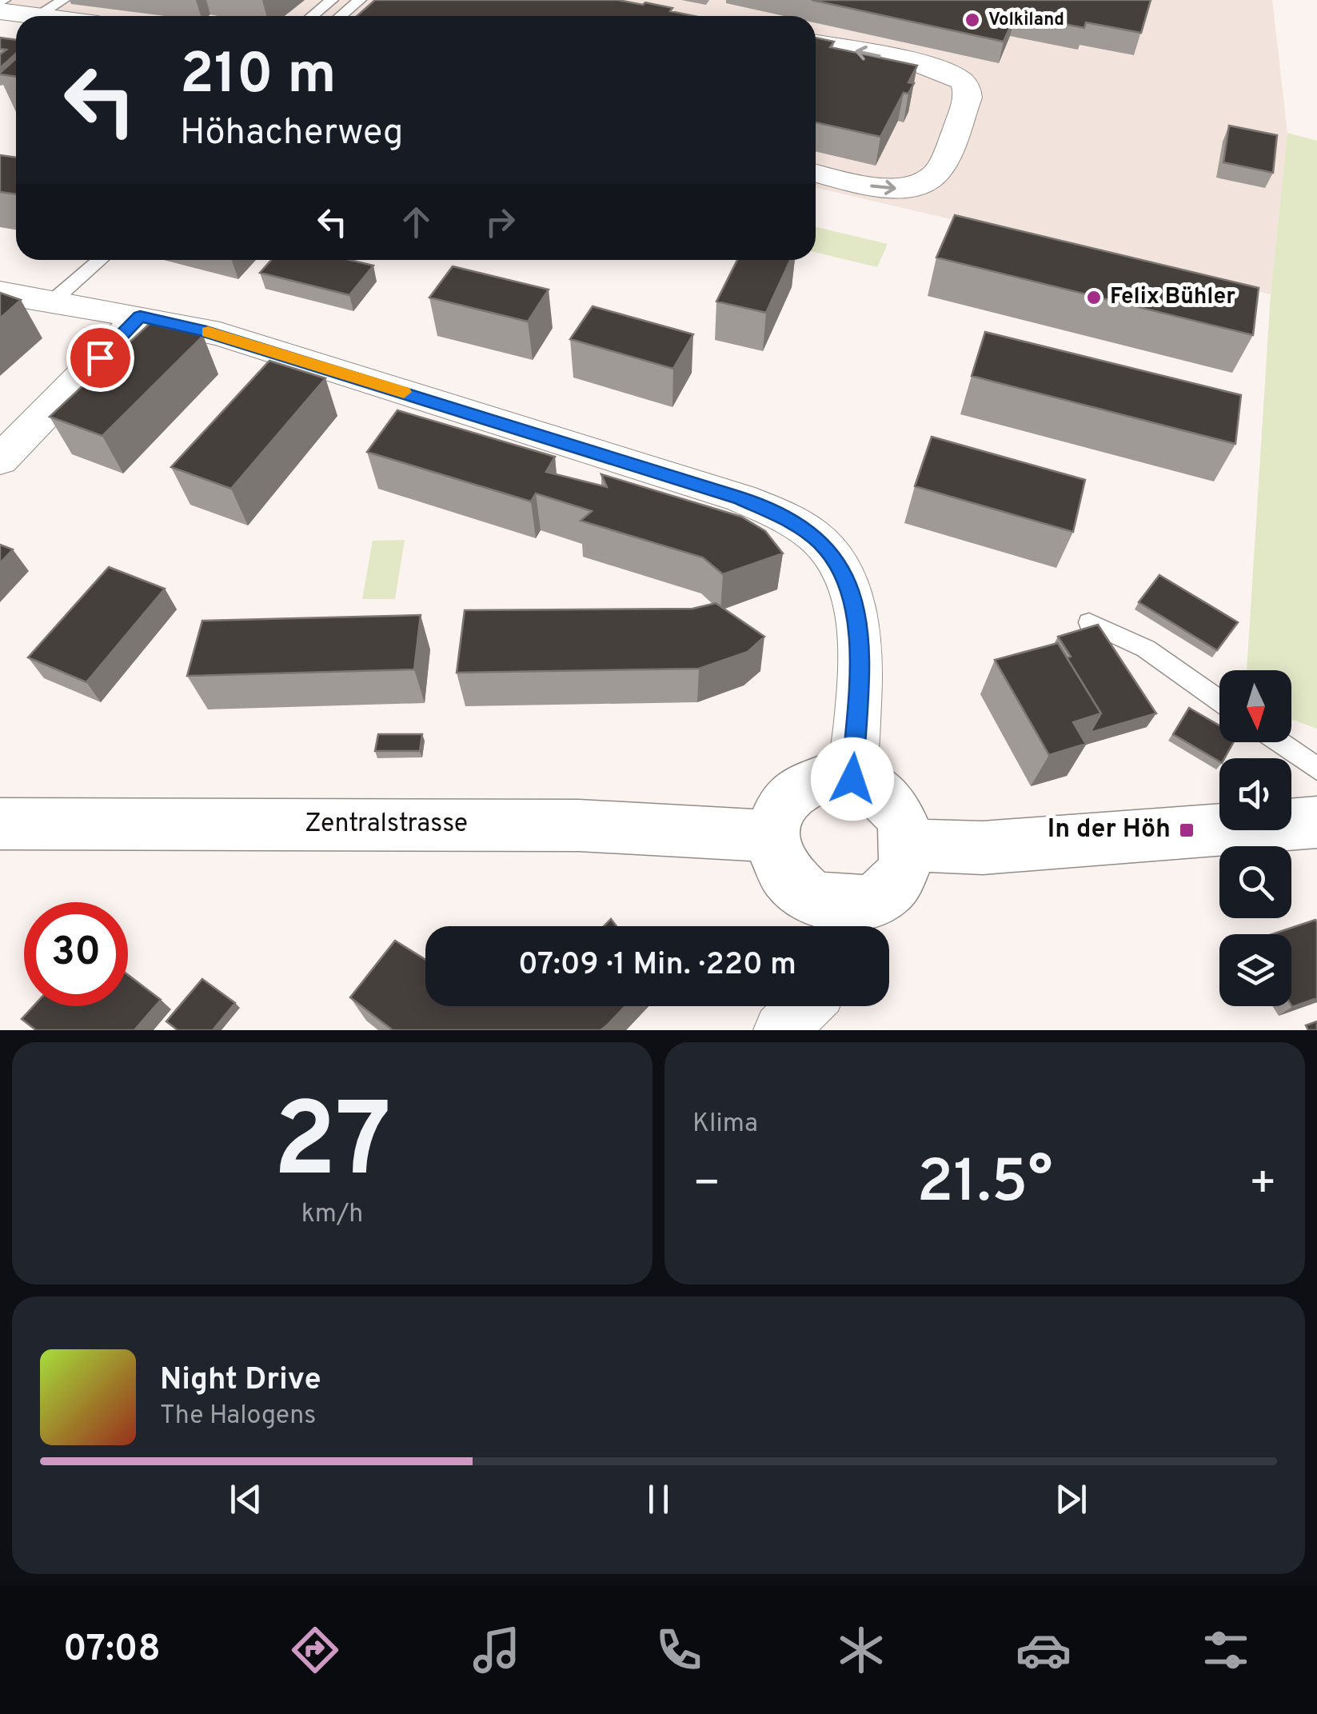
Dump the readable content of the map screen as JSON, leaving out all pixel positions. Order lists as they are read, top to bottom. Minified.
{"streets":{"main road":["Zentralstrasse"]},"places":{"other":["Volkiland","Felix Bühler"],"transit":["In der Höh"]},"north":"bottom","page":{"turn":["210 m","Höhacherweg"],"limit":"30","trip":"07:09 · 1 Min. · 220 m","tile":[["27","km/h"],"Klima"],"heat":["−","21.5°","+"],"song":["Night Drive","The Halogens"],"tabs":"07:08"}}
